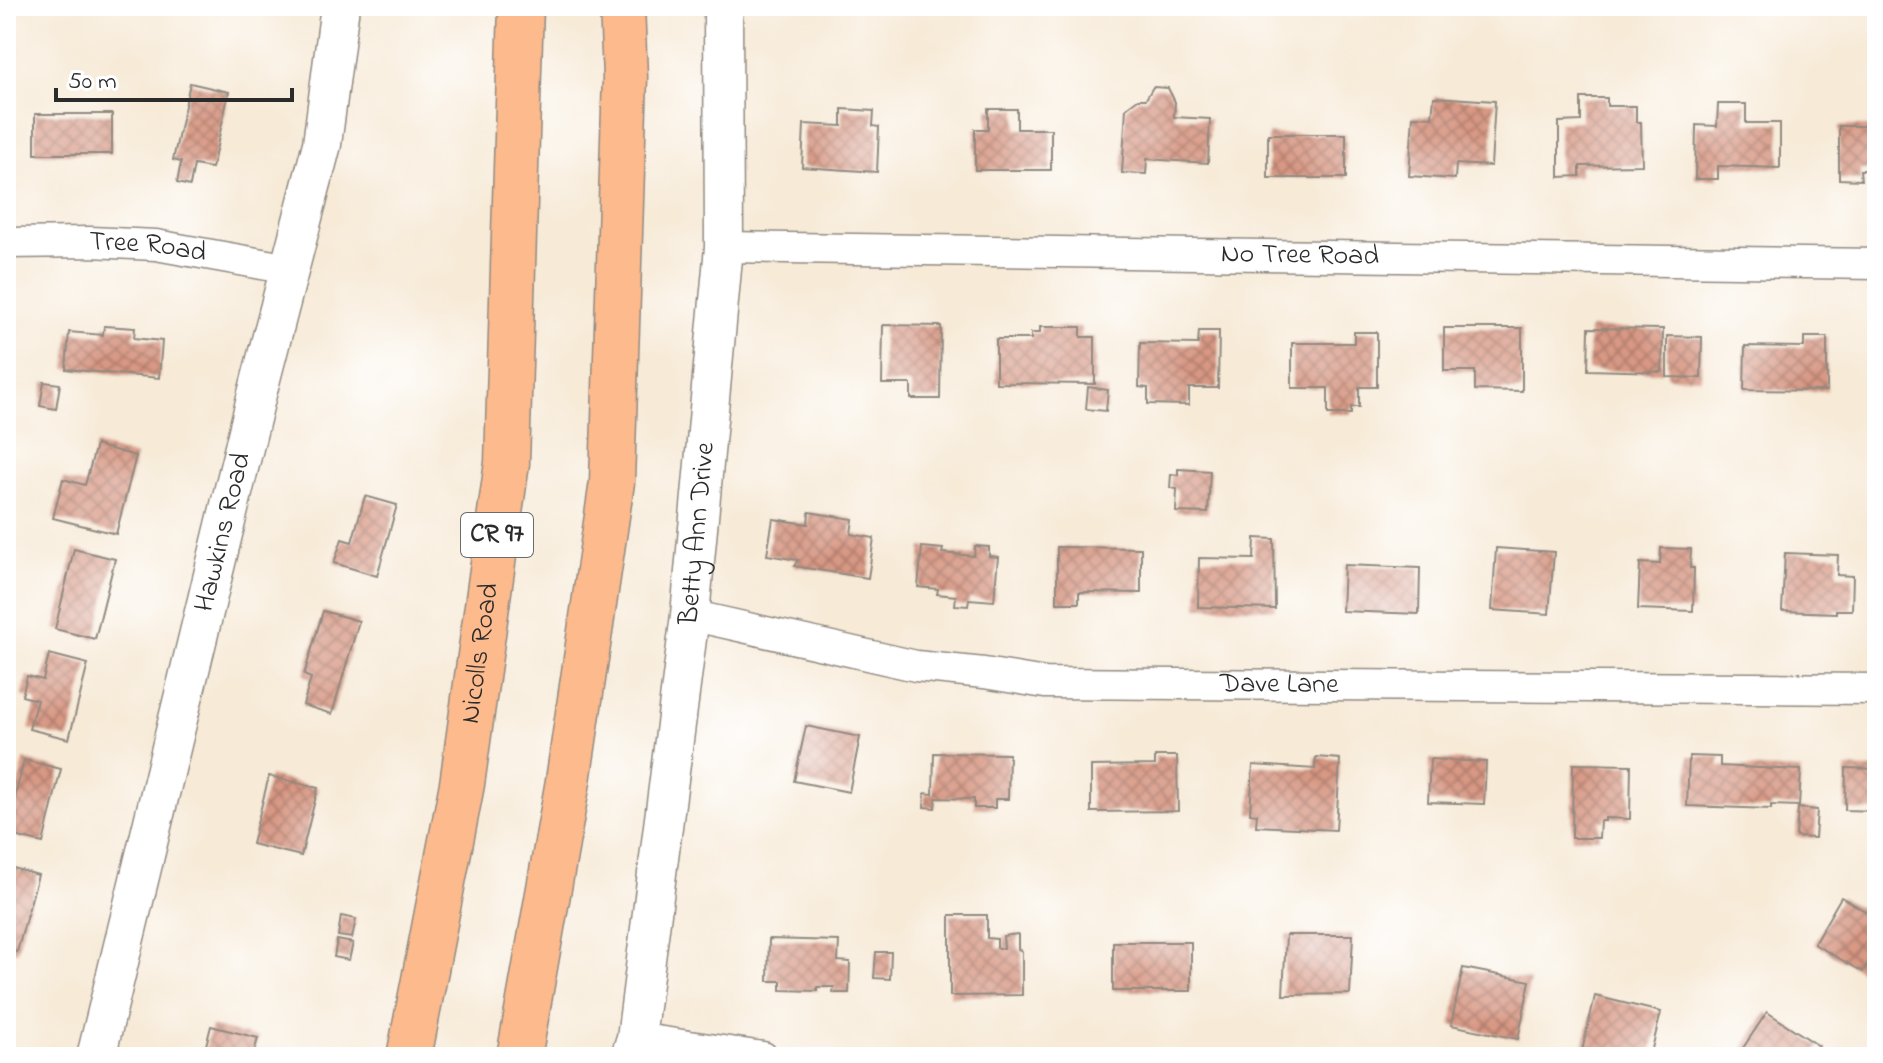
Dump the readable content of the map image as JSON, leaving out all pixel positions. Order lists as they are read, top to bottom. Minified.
{"streets":{"highway":["CR 97","Nicolls Road"],"street":["Tree Road","No Tree Road","Hawkins Road","Betty Ann Drive","Dave Lane"]},"crossings":[["Tree Road","Hawkins Road"],["No Tree Road","Betty Ann Drive"],["Betty Ann Drive","Dave Lane"]],"scale_bar":"50 m"}
